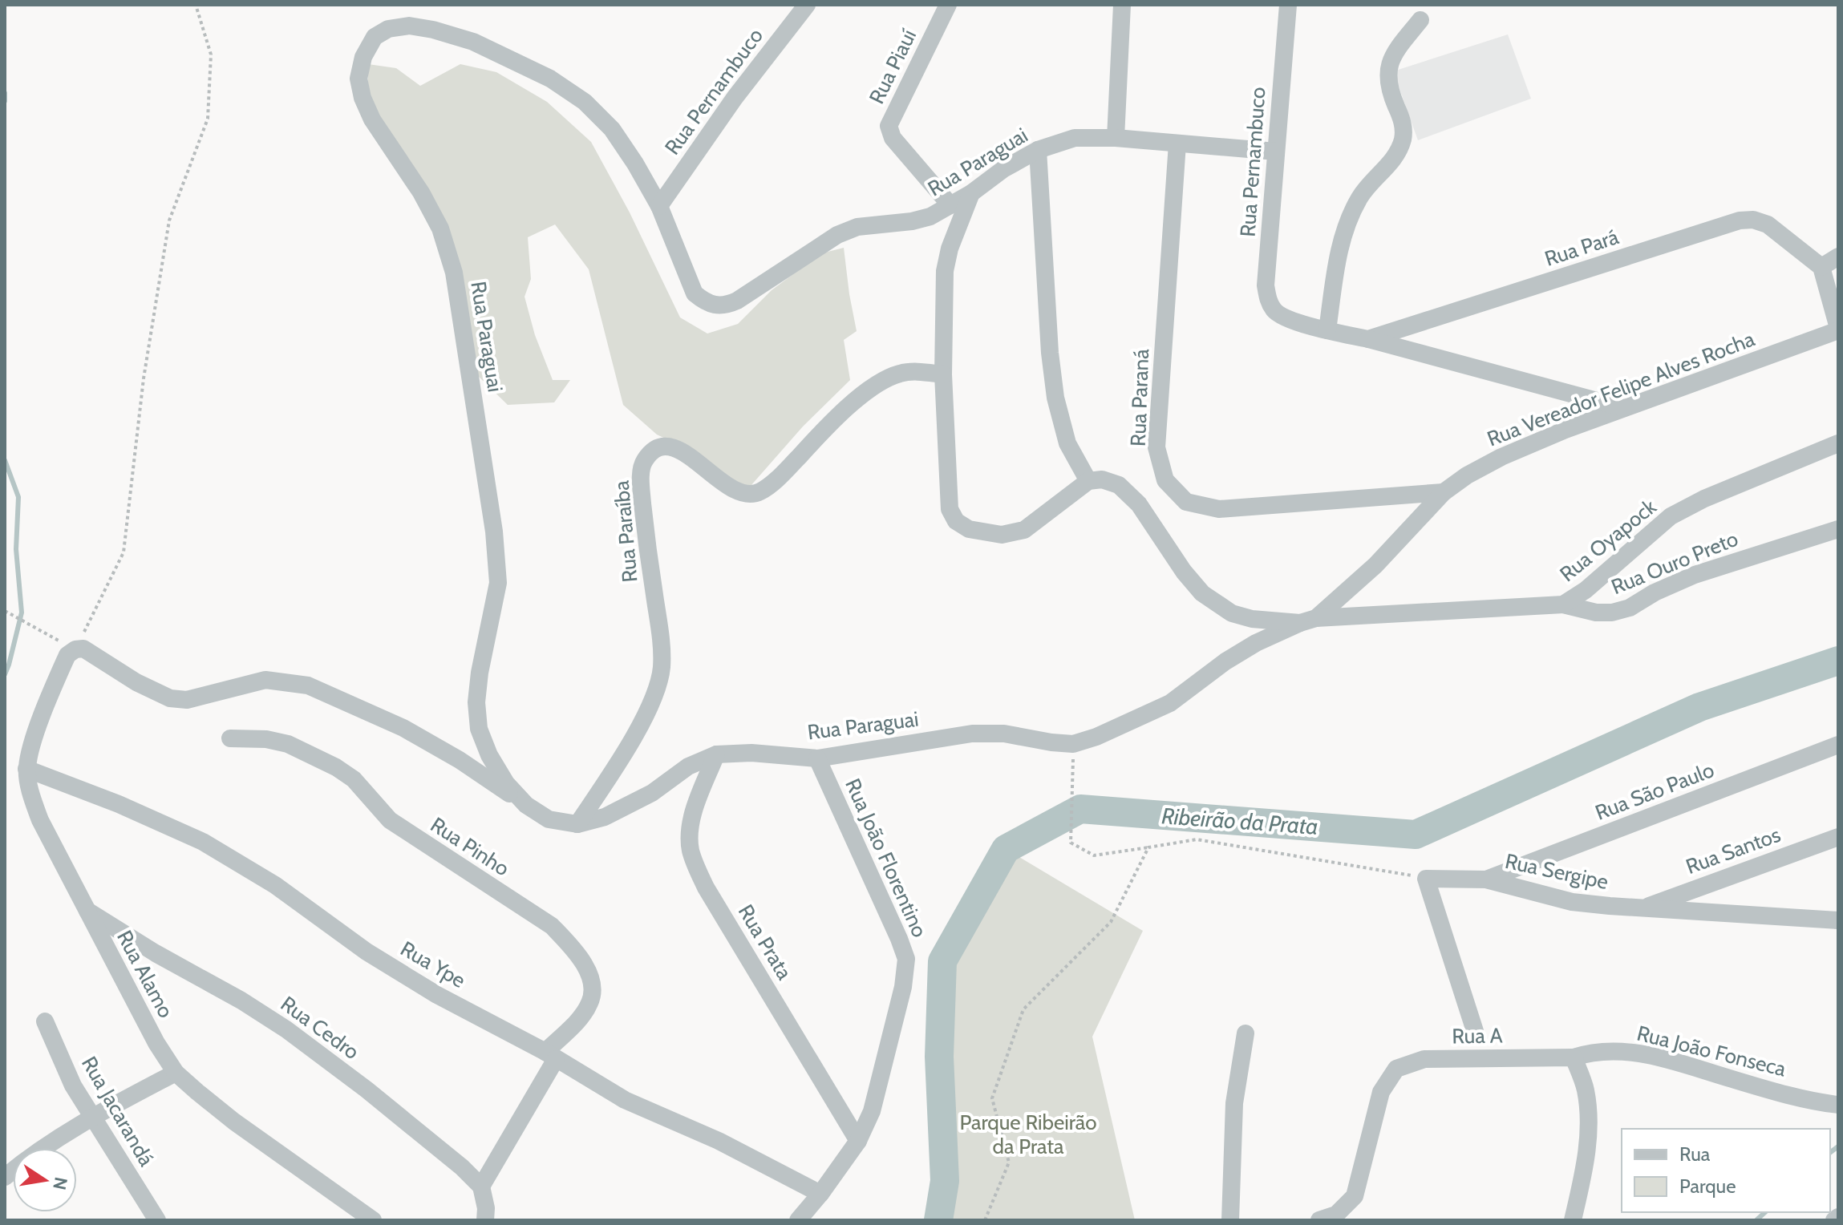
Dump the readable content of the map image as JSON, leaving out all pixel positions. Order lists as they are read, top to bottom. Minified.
{"streets":{"street":["Rua Piauí","Rua Pernambuco","Rua Paraguai","Rua Pará","Rua Vereador Felipe Alves Rocha","Rua Paraná","Rua Paraíba","Rua Oyapock","Rua Ouro Preto","Rua São Paulo","Rua Pinho","Rua Santos","Rua João Florentino","Rua Sergipe","Rua Prata","Rua Ype","Rua Alamo","Rua Cedro","Rua A","Rua João Fonseca","Rua Jacarandá"]},"crossings":[["Rua Piauí","Rua Paraguai"],["Rua Pernambuco","Rua Paraguai"],["Rua Pernambuco","Rua Pará"],["Rua Paraguai","Rua Vereador Felipe Alves Rocha"],["Rua Paraguai","Rua Paraná"],["Rua Paraguai","Rua Paraíba"],["Rua Paraguai","Rua Oyapock"],["Rua Paraguai","Rua João Florentino"],["Rua Paraguai","Rua Prata"],["Rua Vereador Felipe Alves Rocha","Rua Paraná"],["Rua Vereador Felipe Alves Rocha","Rua Oyapock"],["Rua Oyapock","Rua Ouro Preto"],["Rua São Paulo","Rua Sergipe"],["Rua Pinho","Rua Ype"],["Rua Pinho","Rua Cedro"],["Rua Santos","Rua Sergipe"],["Rua João Florentino","Rua Prata"],["Rua João Florentino","Rua Ype"],["Rua Ype","Rua Alamo"],["Rua Alamo","Rua Cedro"],["Rua A","Rua João Fonseca"]],"water":["Ribeirão da Prata"],"parks":["Parque Ribeirão da Prata"],"legend":["Rua","Parque"],"north":"right"}
